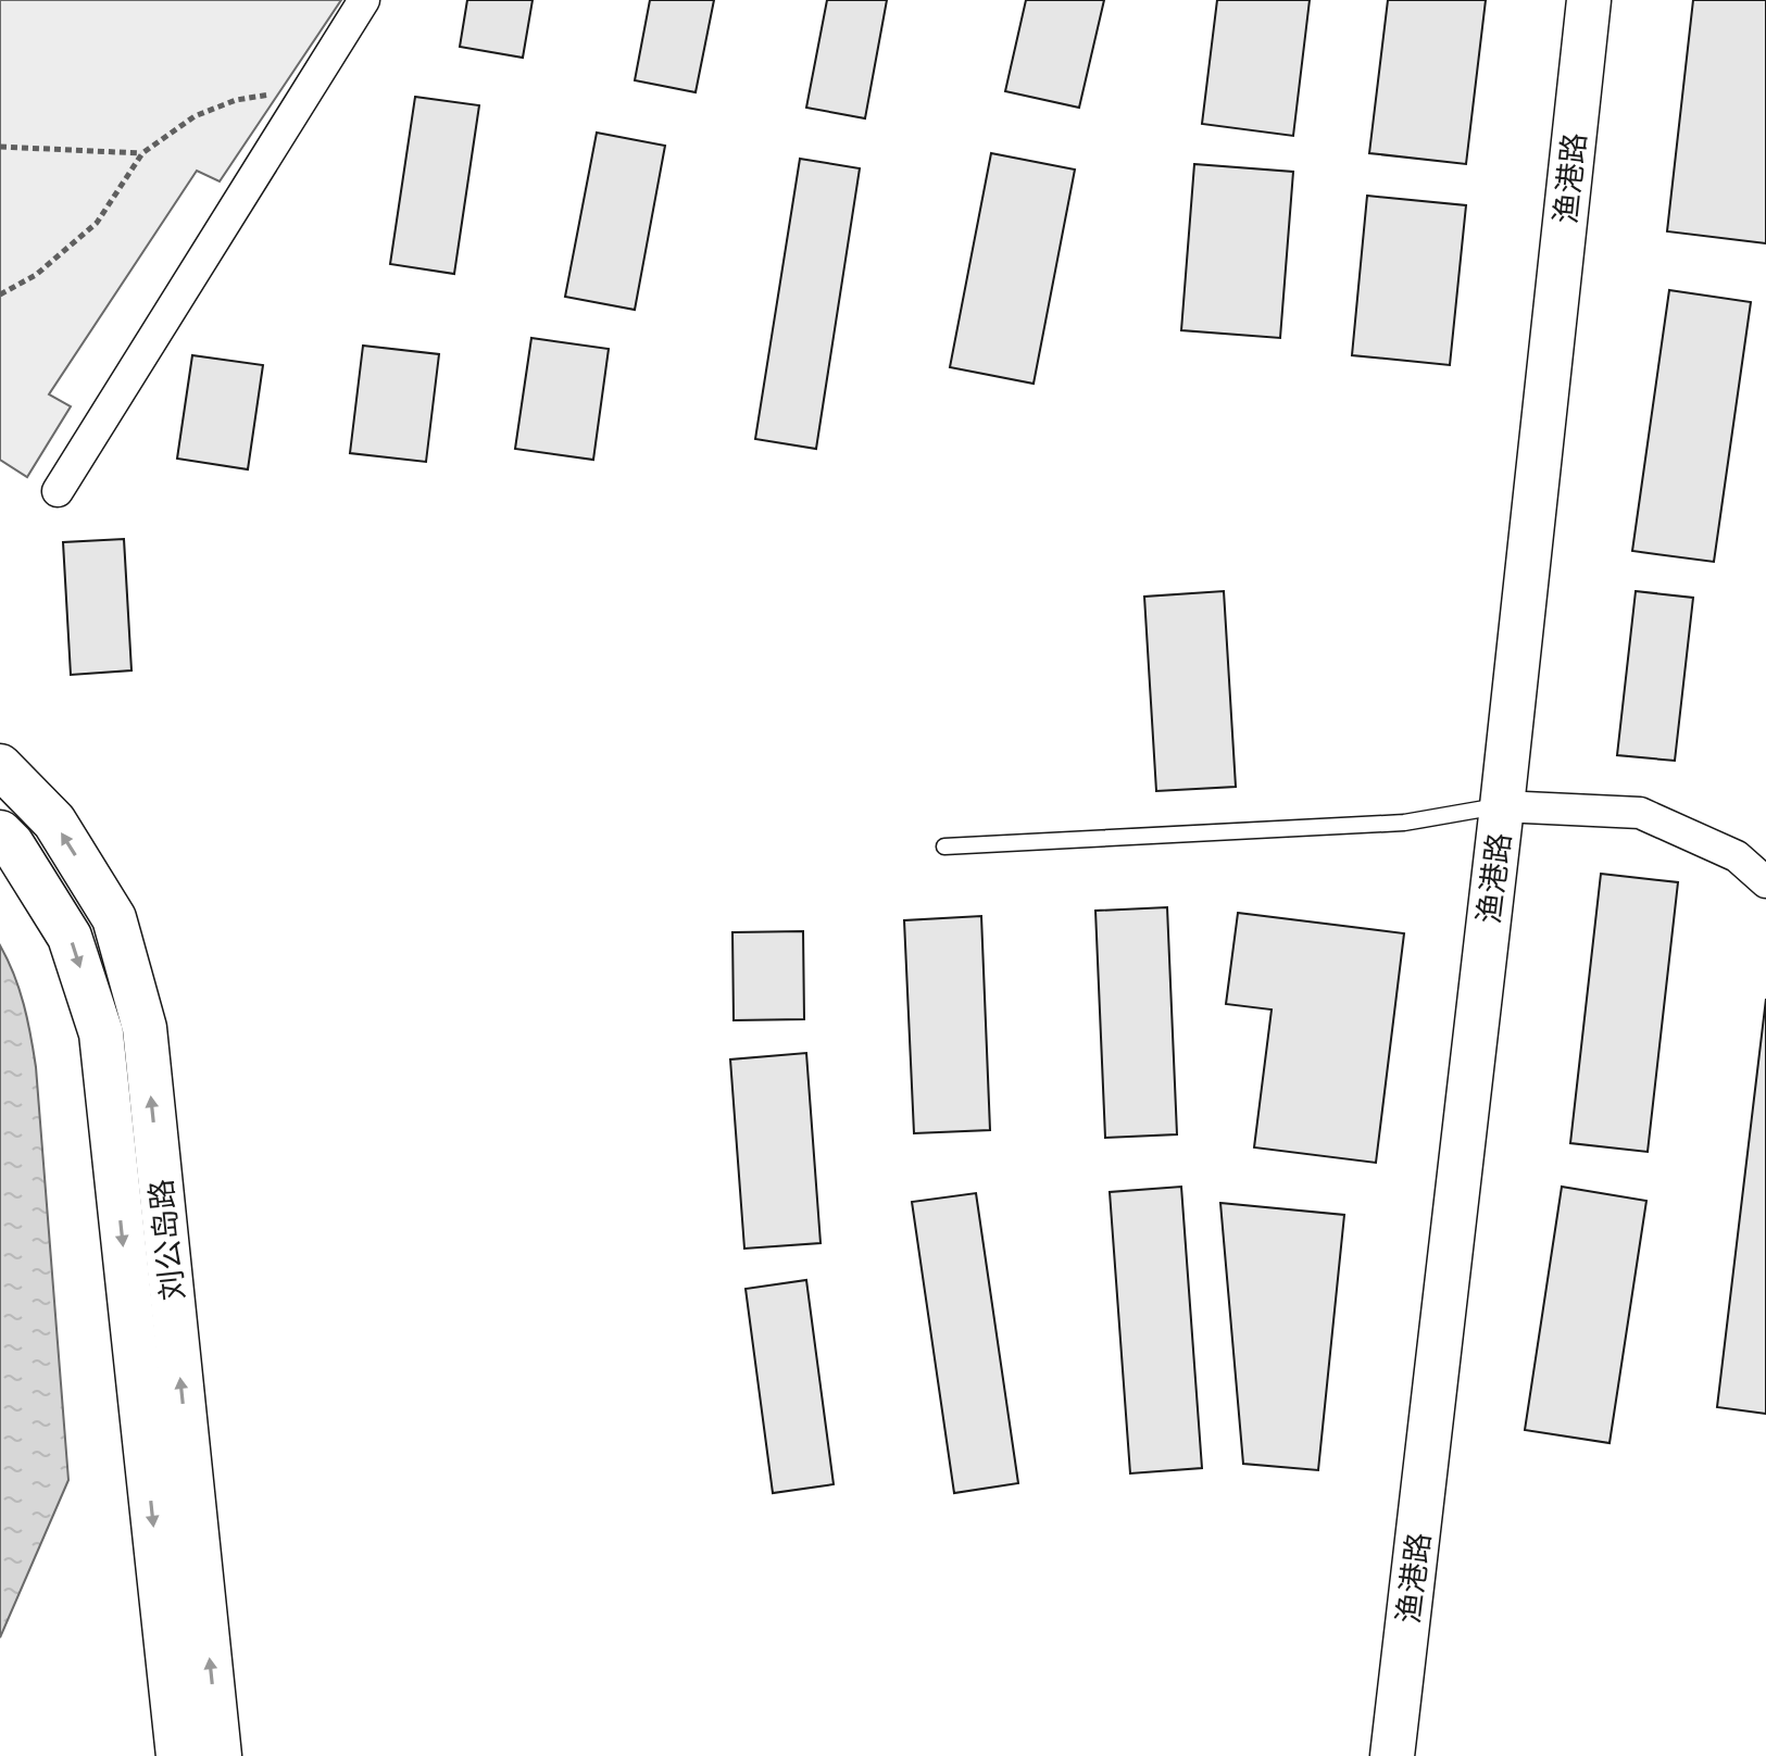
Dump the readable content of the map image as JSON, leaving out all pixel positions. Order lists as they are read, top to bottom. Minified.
{"streets":{"main road":["渔港路","刘公岛路"]}}
